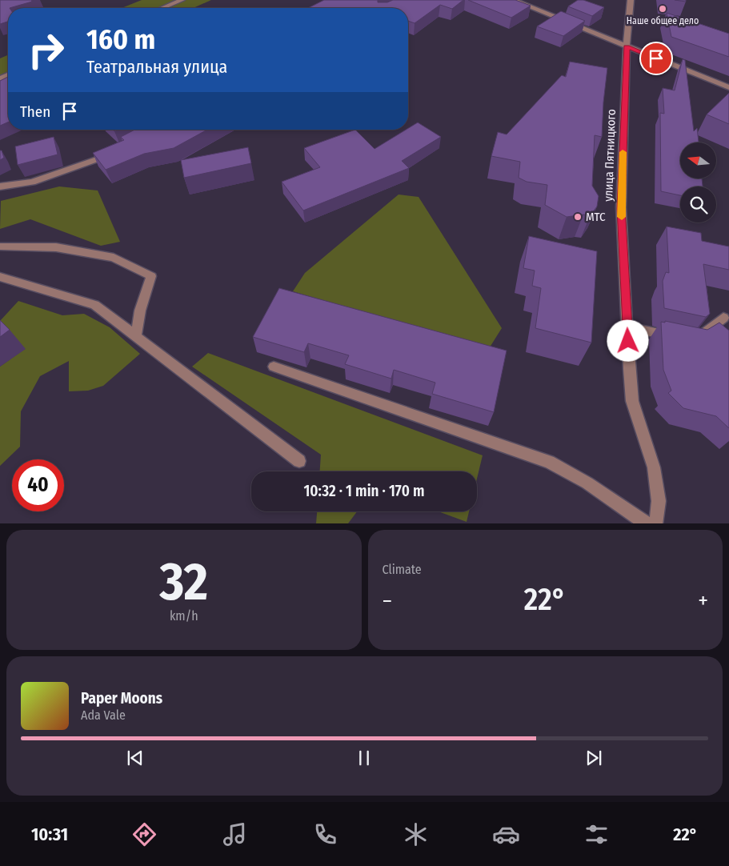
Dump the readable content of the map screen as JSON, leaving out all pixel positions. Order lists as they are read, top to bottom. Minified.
{"streets":{"street":["улица Пятницкого"]},"places":["Наше общее дело","МТС"],"north":"left","page":{"turn":["160 m","Театральная улица"],"then":"Then","limit":"40","trip":"10:32 · 1 min · 170 m","tile":[["32","km/h"],"Climate"],"heat":["−","22°","+"],"song":["Paper Moons","Ada Vale"],"tabs":["10:31","22°"]}}
